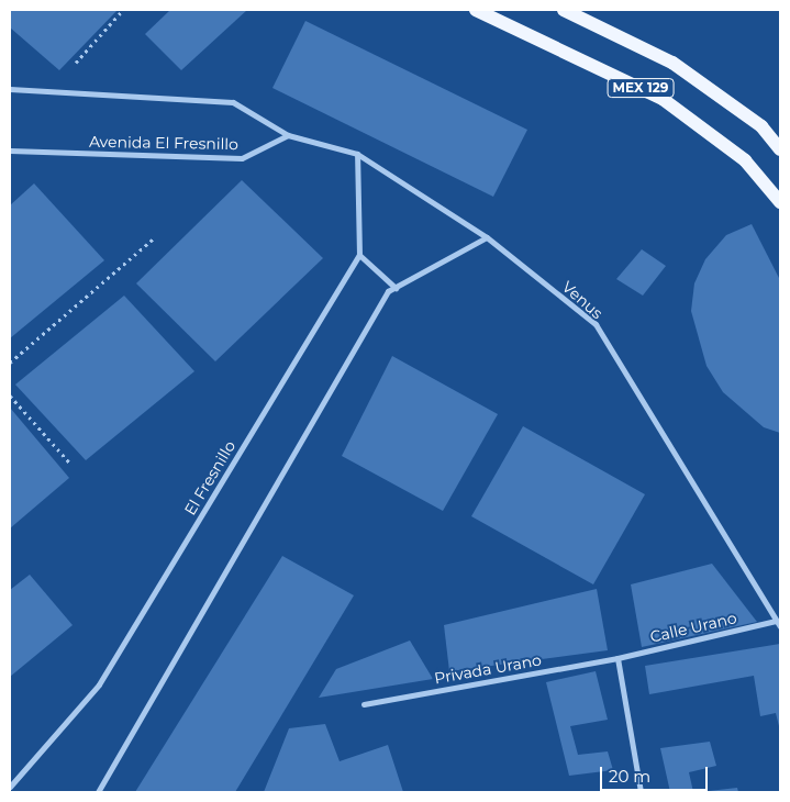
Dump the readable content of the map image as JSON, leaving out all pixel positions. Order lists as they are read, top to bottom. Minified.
{"streets":{"main road":["MEX 129"],"street":["Avenida El Fresnillo","Venus","El Fresnillo","Calle Urano","Privada Urano"]},"crossings":[["Avenida El Fresnillo","Venus"],["Venus","Calle Urano"],["Calle Urano","Privada Urano"]],"scale_bar":"20 m"}
